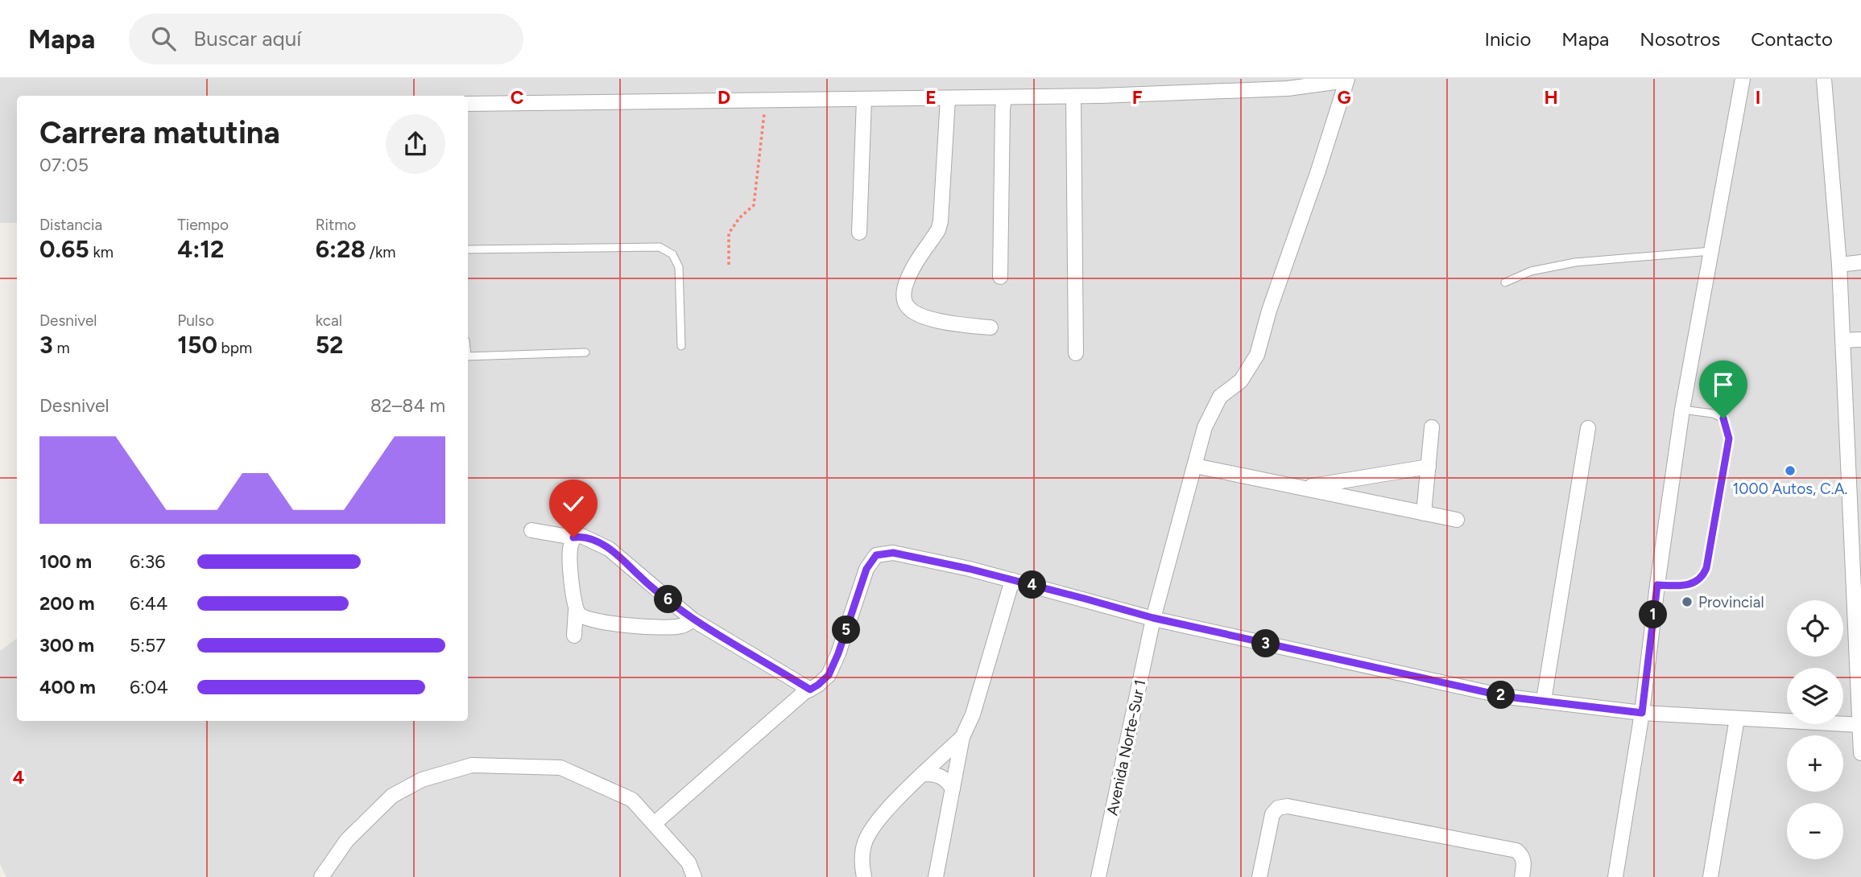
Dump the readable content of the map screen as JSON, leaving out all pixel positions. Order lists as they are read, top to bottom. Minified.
{"streets":{"street":["Avenida Norte-Sur 1"]},"places":["1000 Autos, C.A.","Provincial"],"page":{"header":"Mapa","search":"Buscar aquí","nav":["Inicio","Mapa","Nosotros","Contacto"],"heading":["Carrera matutina","07:05"],"stats":[["Distancia","0.65 km"],["Tiempo","4:12"],["Ritmo","6:28 /km"],["Desnivel","3 m"],["Pulso","150 bpm"],["kcal","52"]],"chart":["Desnivel","82–84 m"],"list":[{"name":"100 m","note":"6:36"},{"name":"200 m","note":"6:44"},{"name":"300 m","note":"5:57"},{"name":"400 m","note":"6:04"}],"pins":["4","6","1","5","3","2"],"map_buttons":["+","−"]},"grid":{"columns":["C","D","E","F","G","H","I"],"rows":["4"]}}
